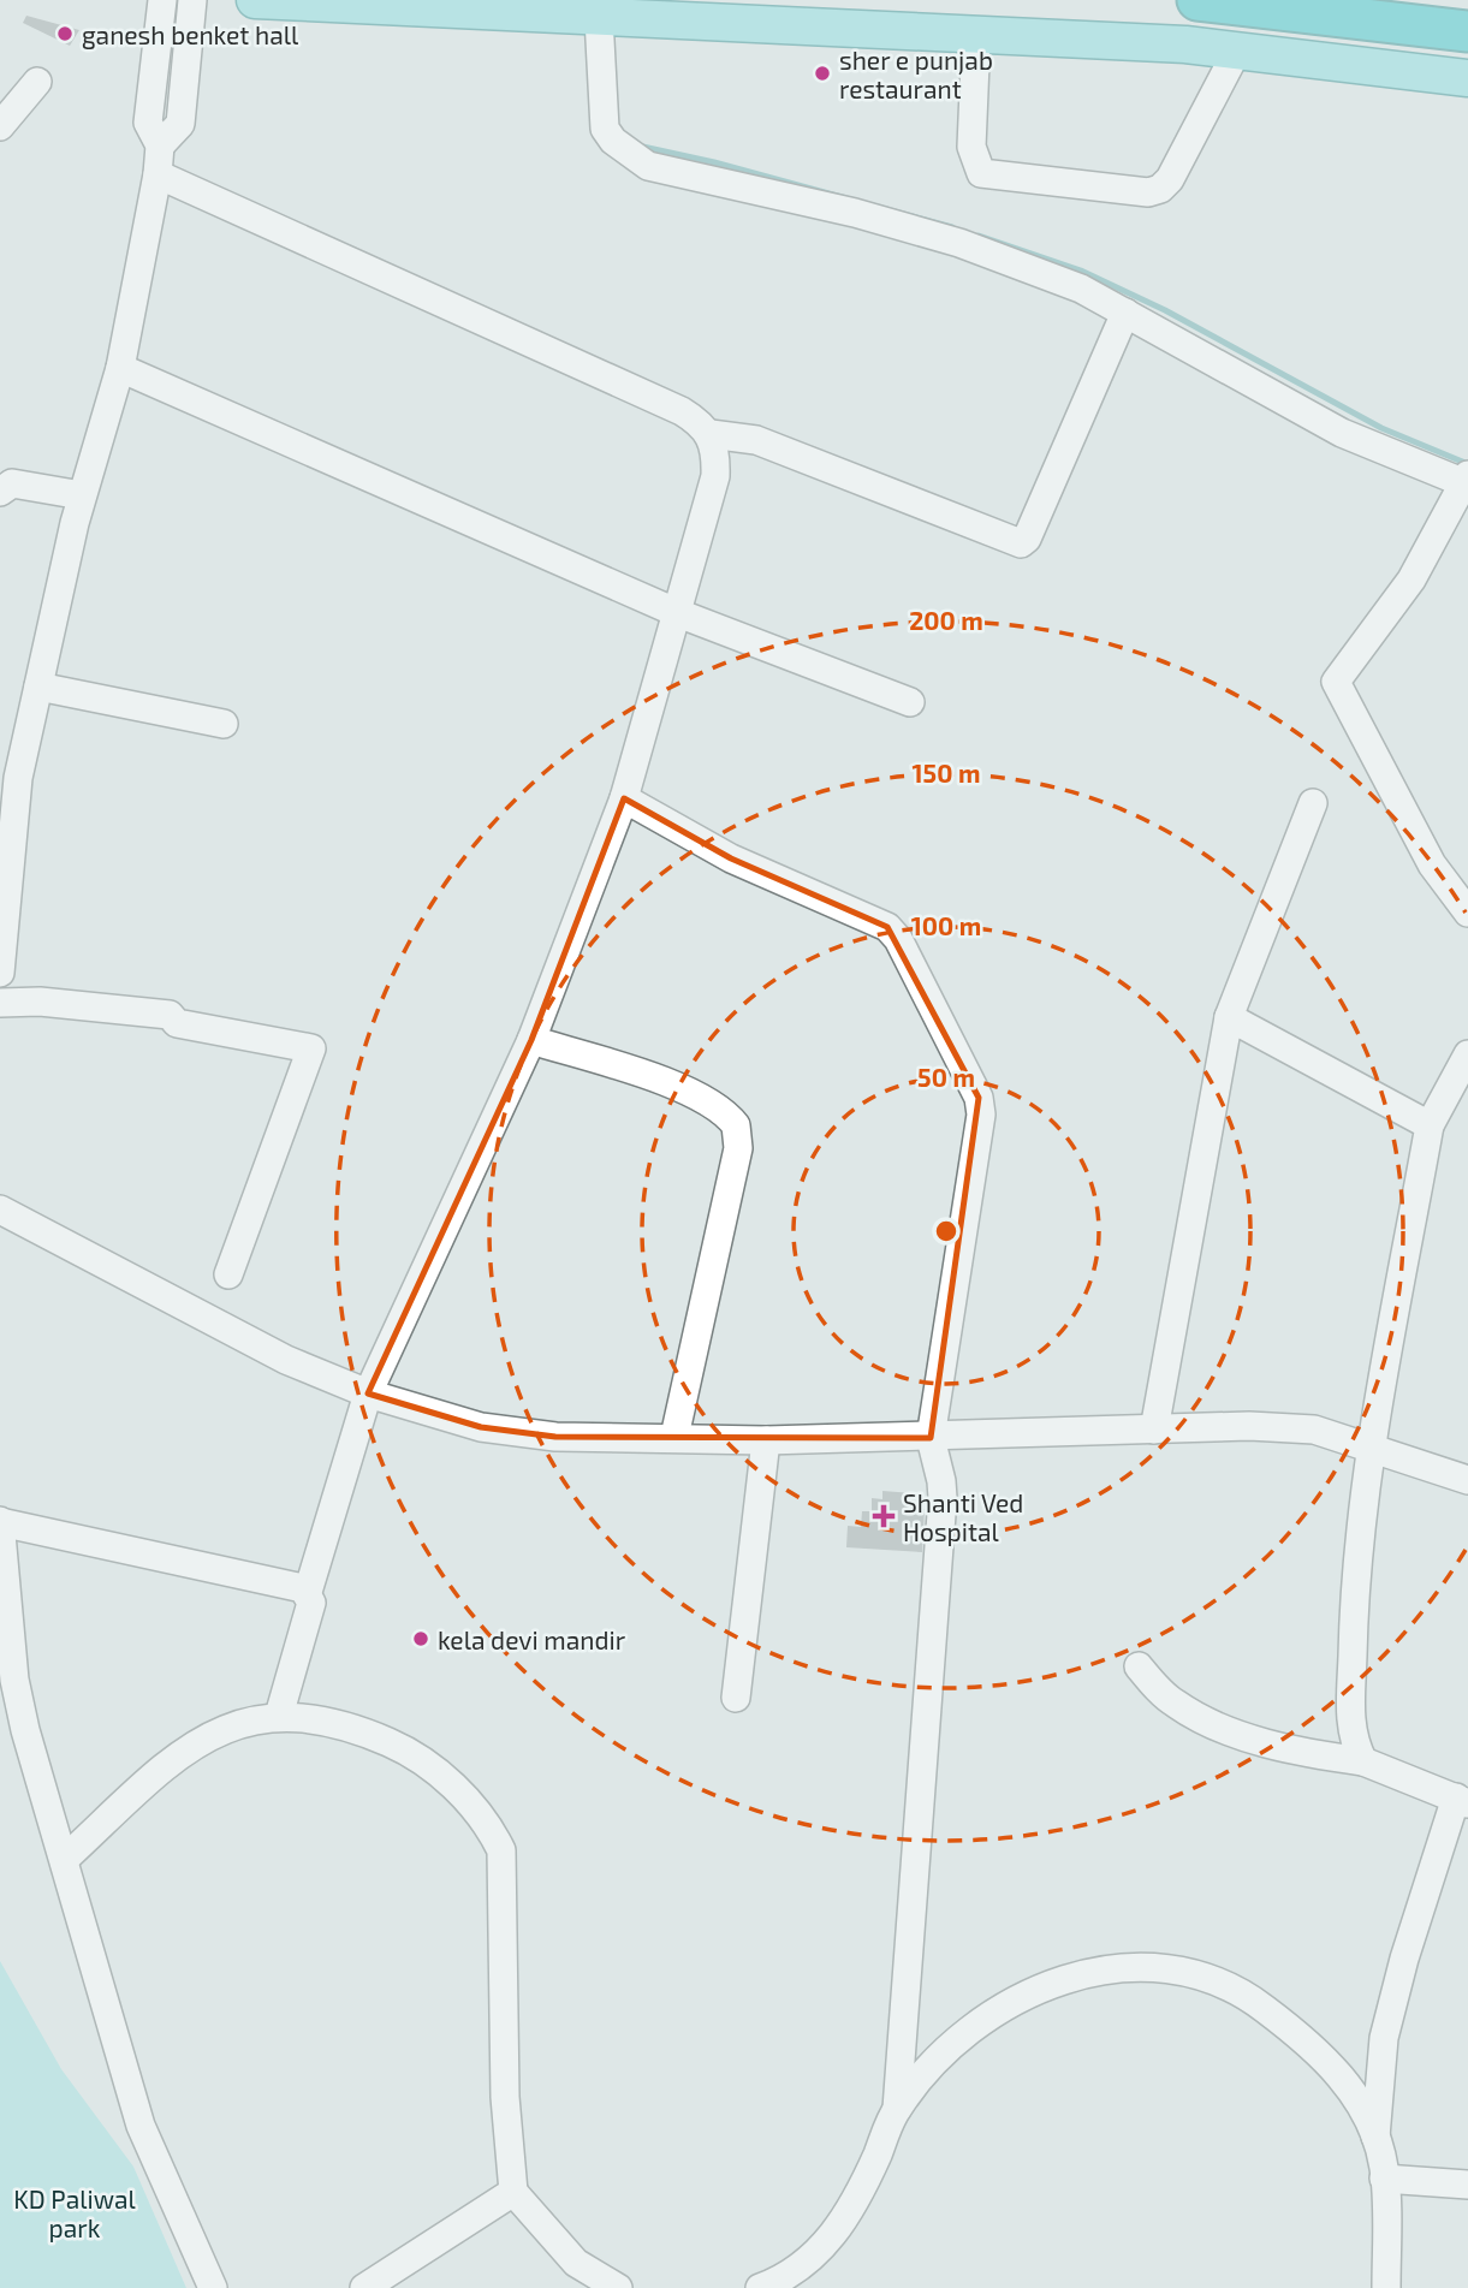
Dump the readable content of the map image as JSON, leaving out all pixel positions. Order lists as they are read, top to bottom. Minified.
{"parks":["KD Paliwal park"],"places":{"other":["ganesh benket hall","sher e punjab restaurant","kela devi mandir"],"health":["Shanti Ved Hospital"]},"rings":["200 m","150 m","100 m","50 m"]}
